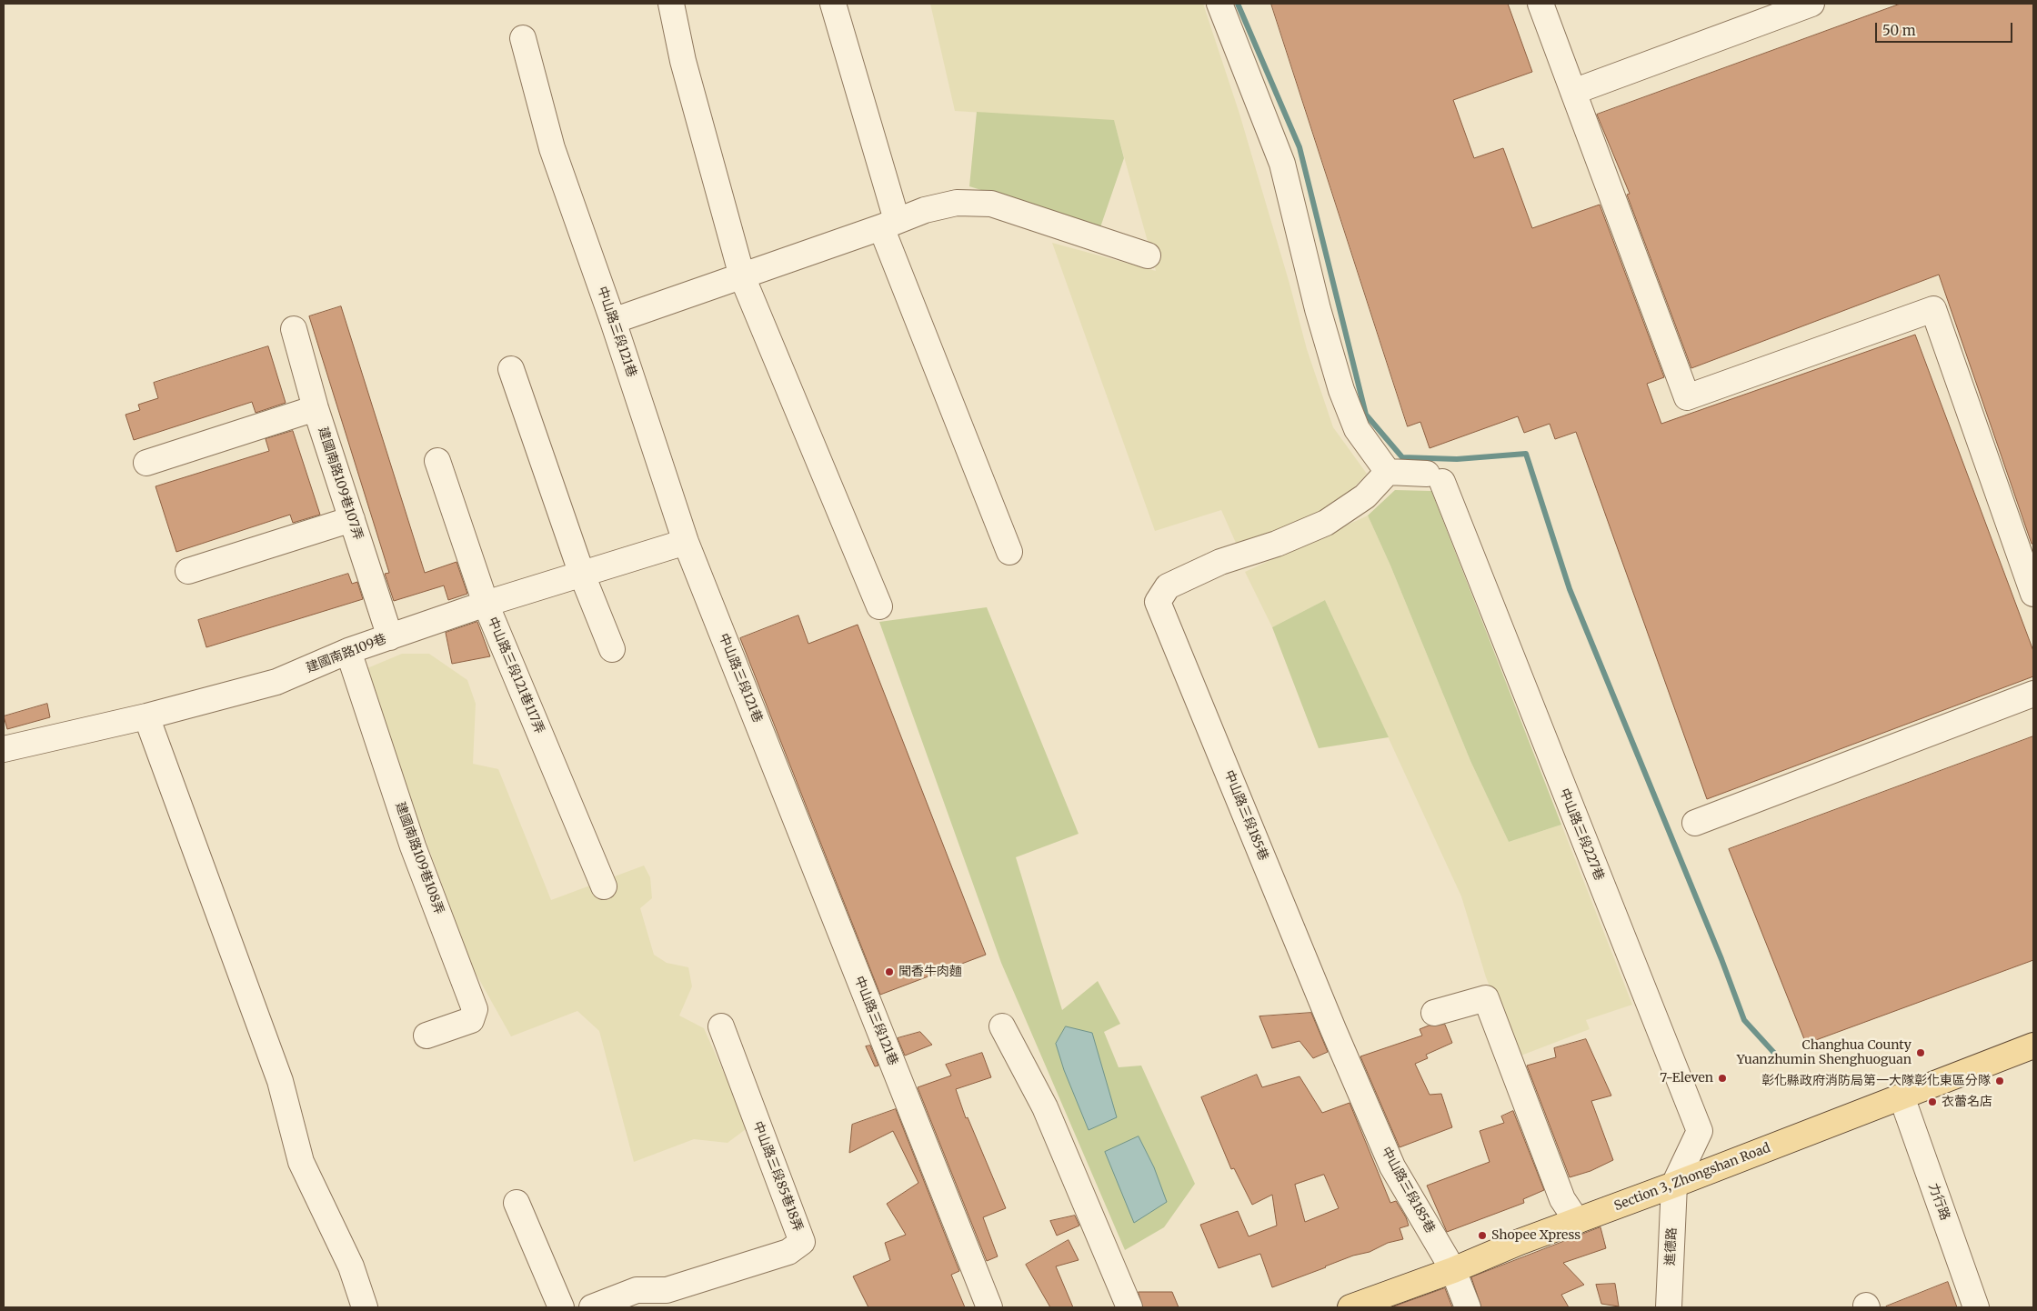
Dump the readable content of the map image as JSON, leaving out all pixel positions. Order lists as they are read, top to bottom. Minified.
{"streets":{"main road":["Section 3, Zhongshan Road"],"street":["中山路三段121巷","建國南路109巷107弄","建國南路109巷","中山路三段121巷117弄","中山路三段185巷","中山路三段227巷","建國南路109巷108弄","中山路三段85巷18弄","力行路","進德路"]},"crossings":[["中山路三段121巷","建國南路109巷"],["建國南路109巷107弄","建國南路109巷"],["建國南路109巷","中山路三段121巷117弄"],["建國南路109巷","建國南路109巷108弄"],["中山路三段185巷","中山路三段227巷"],["中山路三段185巷","Section 3, Zhongshan Road"],["中山路三段227巷","Section 3, Zhongshan Road"],["中山路三段227巷","進德路"],["Section 3, Zhongshan Road","力行路"],["Section 3, Zhongshan Road","進德路"]],"places":["聞香牛肉麵","Changhua County Yuanzhumin Shenghuoguan","7-Eleven","彰化縣政府消防局第一大隊彰化東區分隊","衣蕾名店","Shopee Xpress"],"scale_bar":"50 m"}
